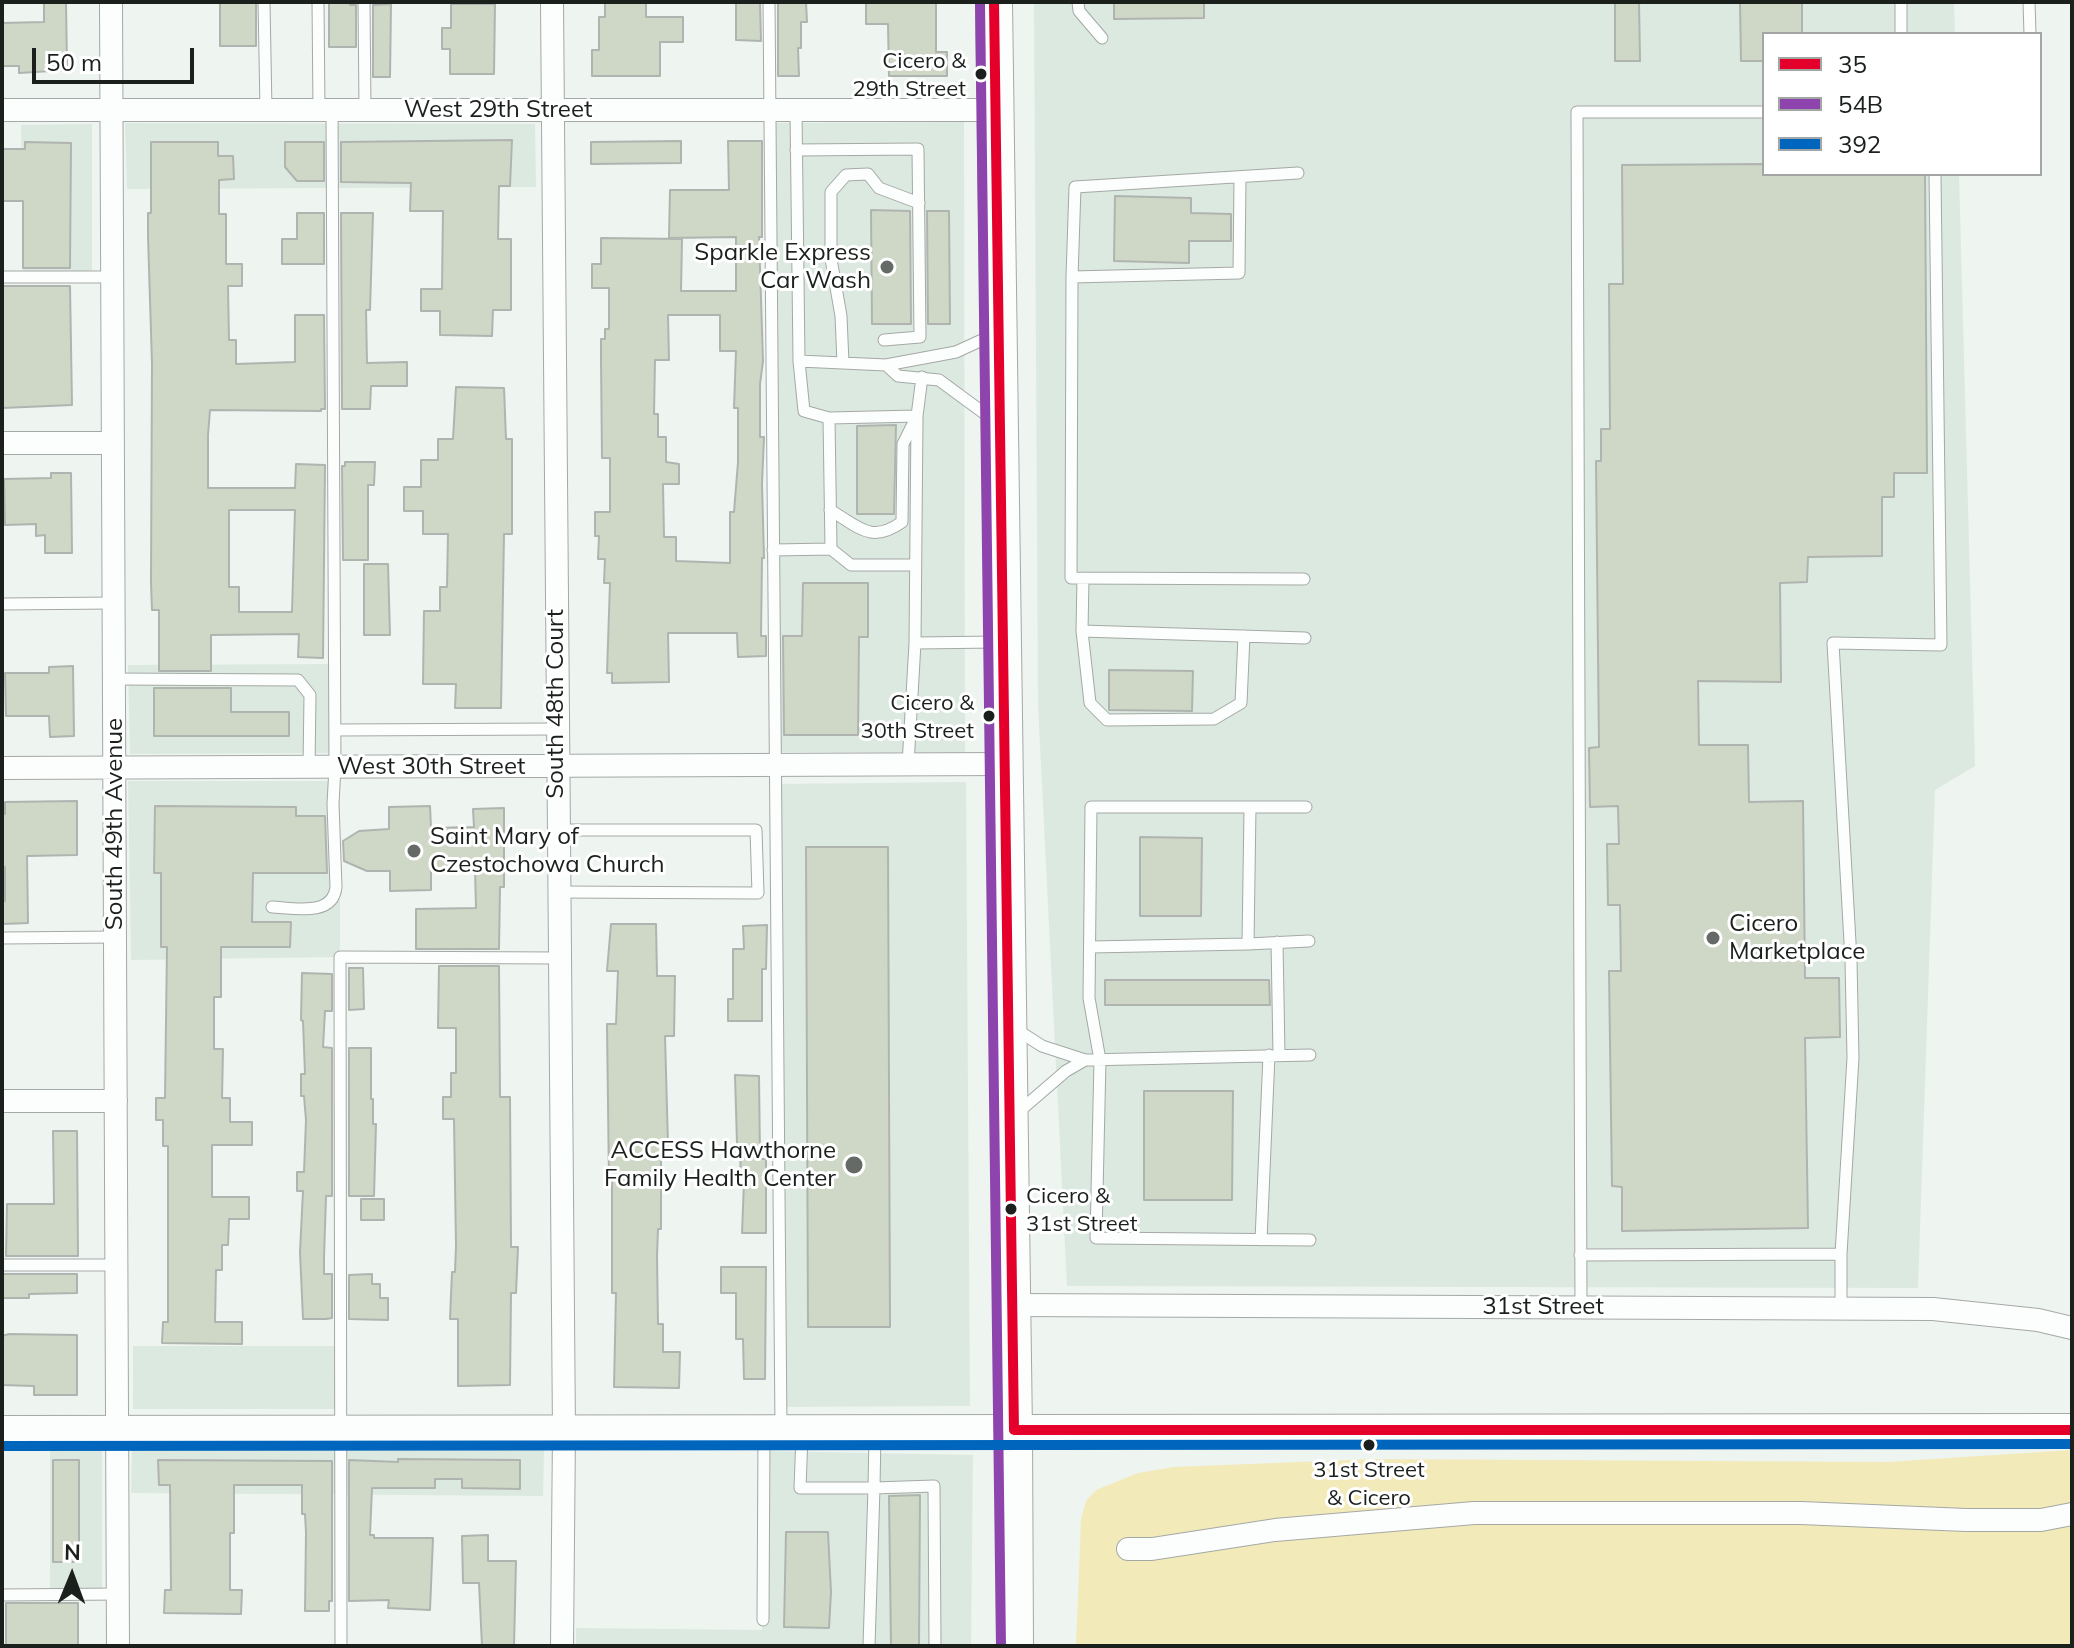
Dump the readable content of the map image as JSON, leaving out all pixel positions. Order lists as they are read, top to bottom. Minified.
{"streets":{"street":["West 29th Street","South 48th Court","West 30th Street","South 49th Avenue","31st Street"]},"crossings":[["West 29th Street","South 48th Court"],["West 29th Street","South 49th Avenue"],["South 48th Court","West 30th Street"],["West 30th Street","South 49th Avenue"]],"places":["Cicero & 29th Street","Sparkle Express Car Wash","Cicero & 30th Street","Saint Mary of Czestochowa Church","Cicero Marketplace","ACCESS Hawthorne Family Health Center","Cicero & 31st Street","31st Street & Cicero"],"lines":["transit line 35","transit line 54B","transit line 392"],"legend":["35","54B","392"],"scale_bar":"50 m","north":"top"}
